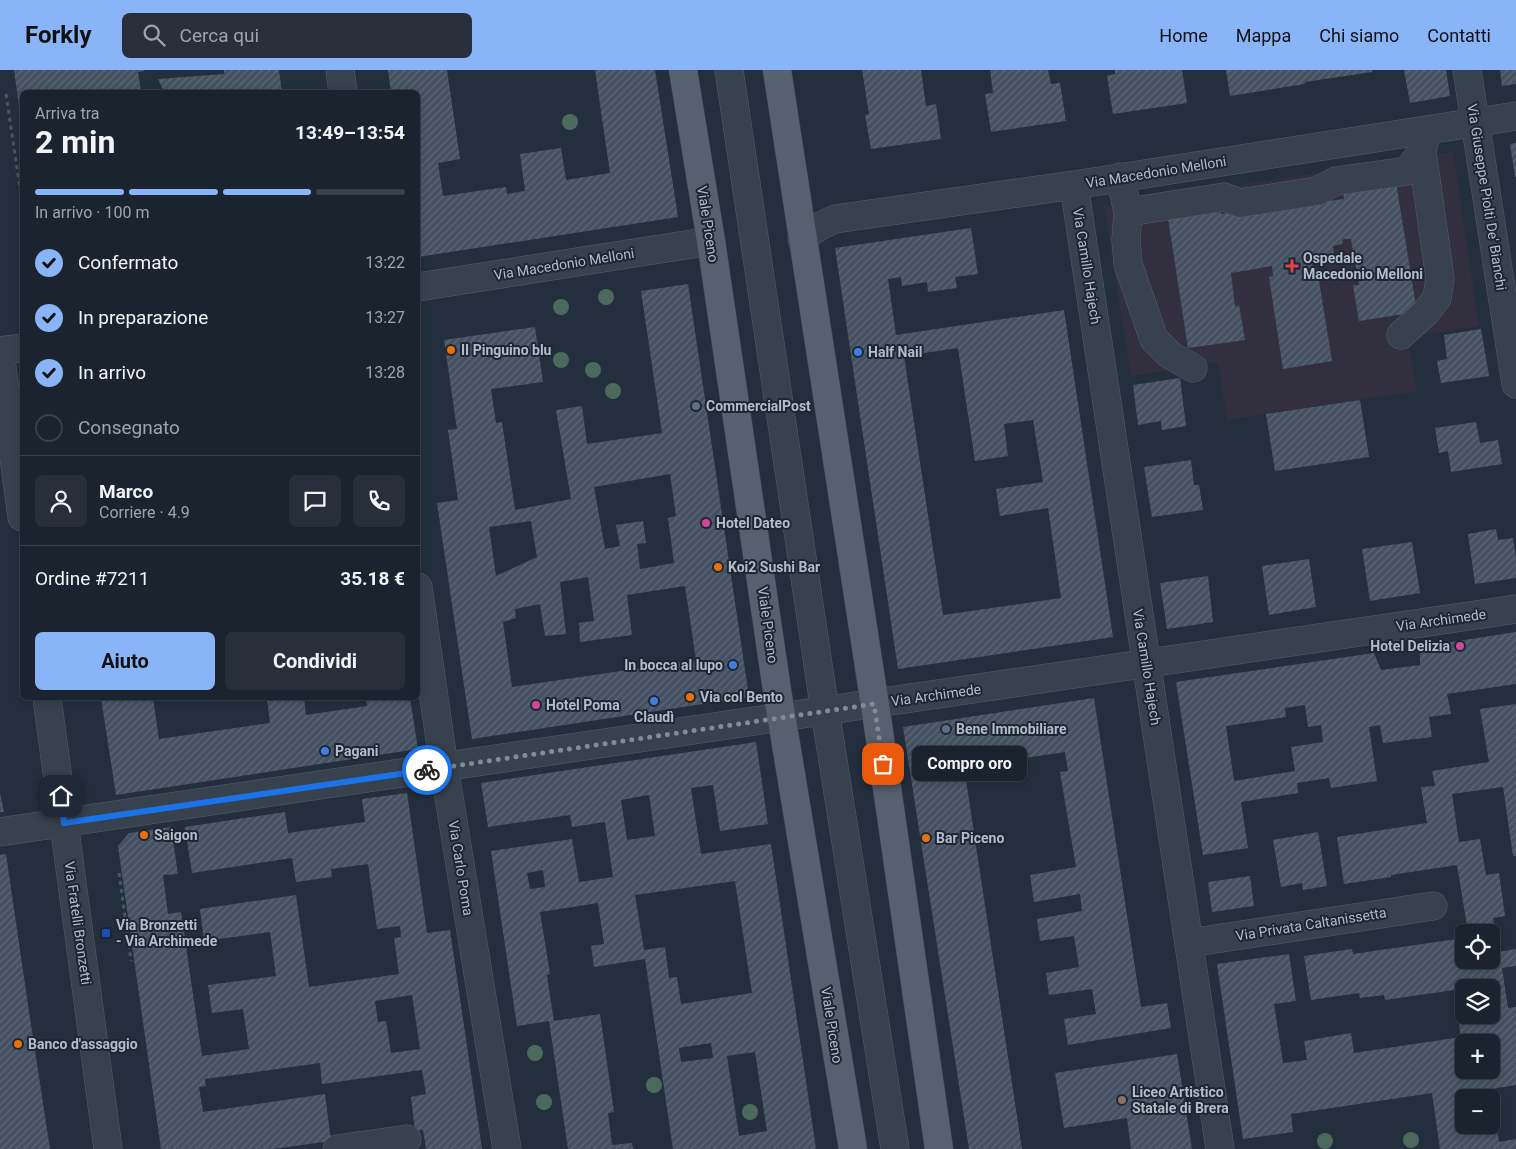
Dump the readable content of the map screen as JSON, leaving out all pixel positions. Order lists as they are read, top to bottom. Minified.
{"streets":{"main road":["Viale Piceno"],"street":["Via Macedonio Melloni","Via Giuseppe Piolti De' Bianchi","Via Camillo Hajech","Via Archimede","Via Carlo Poma","Via Fratelli Bronzetti","Via Privata Caltanissetta"]},"crossings":[["Via Macedonio Melloni","Via Giuseppe Piolti De' Bianchi"],["Via Macedonio Melloni","Viale Piceno"],["Via Macedonio Melloni","Via Camillo Hajech"],["Viale Piceno","Via Archimede"],["Via Camillo Hajech","Via Archimede"],["Via Camillo Hajech","Via Privata Caltanissetta"],["Via Archimede","Via Carlo Poma"],["Via Archimede","Via Fratelli Bronzetti"]],"places":{"health":["Ospedale Macedonio Melloni"],"other":["II Pinguino blu","Half Nail","CommercialPost","Hotel Dateo","Koi2 Sushi Bar","Hotel Delizia","In bocca al lupo","Via col Bento","Claudì","Hotel Poma","Bene Immobiliare","Pagani","Compro oro","Saigon","Bar Piceno","Banco d'assaggio","Liceo Artistico Statale di Brera"],"transit":["Via Bronzetti - Via Archimede"]},"page":{"header":"Forkly","search":"Cerca qui","nav":["Home","Mappa","Chi siamo","Contatti"],"heading":["2 min","Arriva tra","13:49–13:54"],"panel":["Marco","Corriere · 4.9","Ordine #7211","35.18 €"],"bar":"In arrivo · 100 m","list":[["Confermato","13:22"],["In preparazione","13:27"],["In arrivo","13:28"],"Consegnato"],"buttons":["Aiuto","Condividi"],"bubble":"Compro oro","map_buttons":["+","−"]}}
